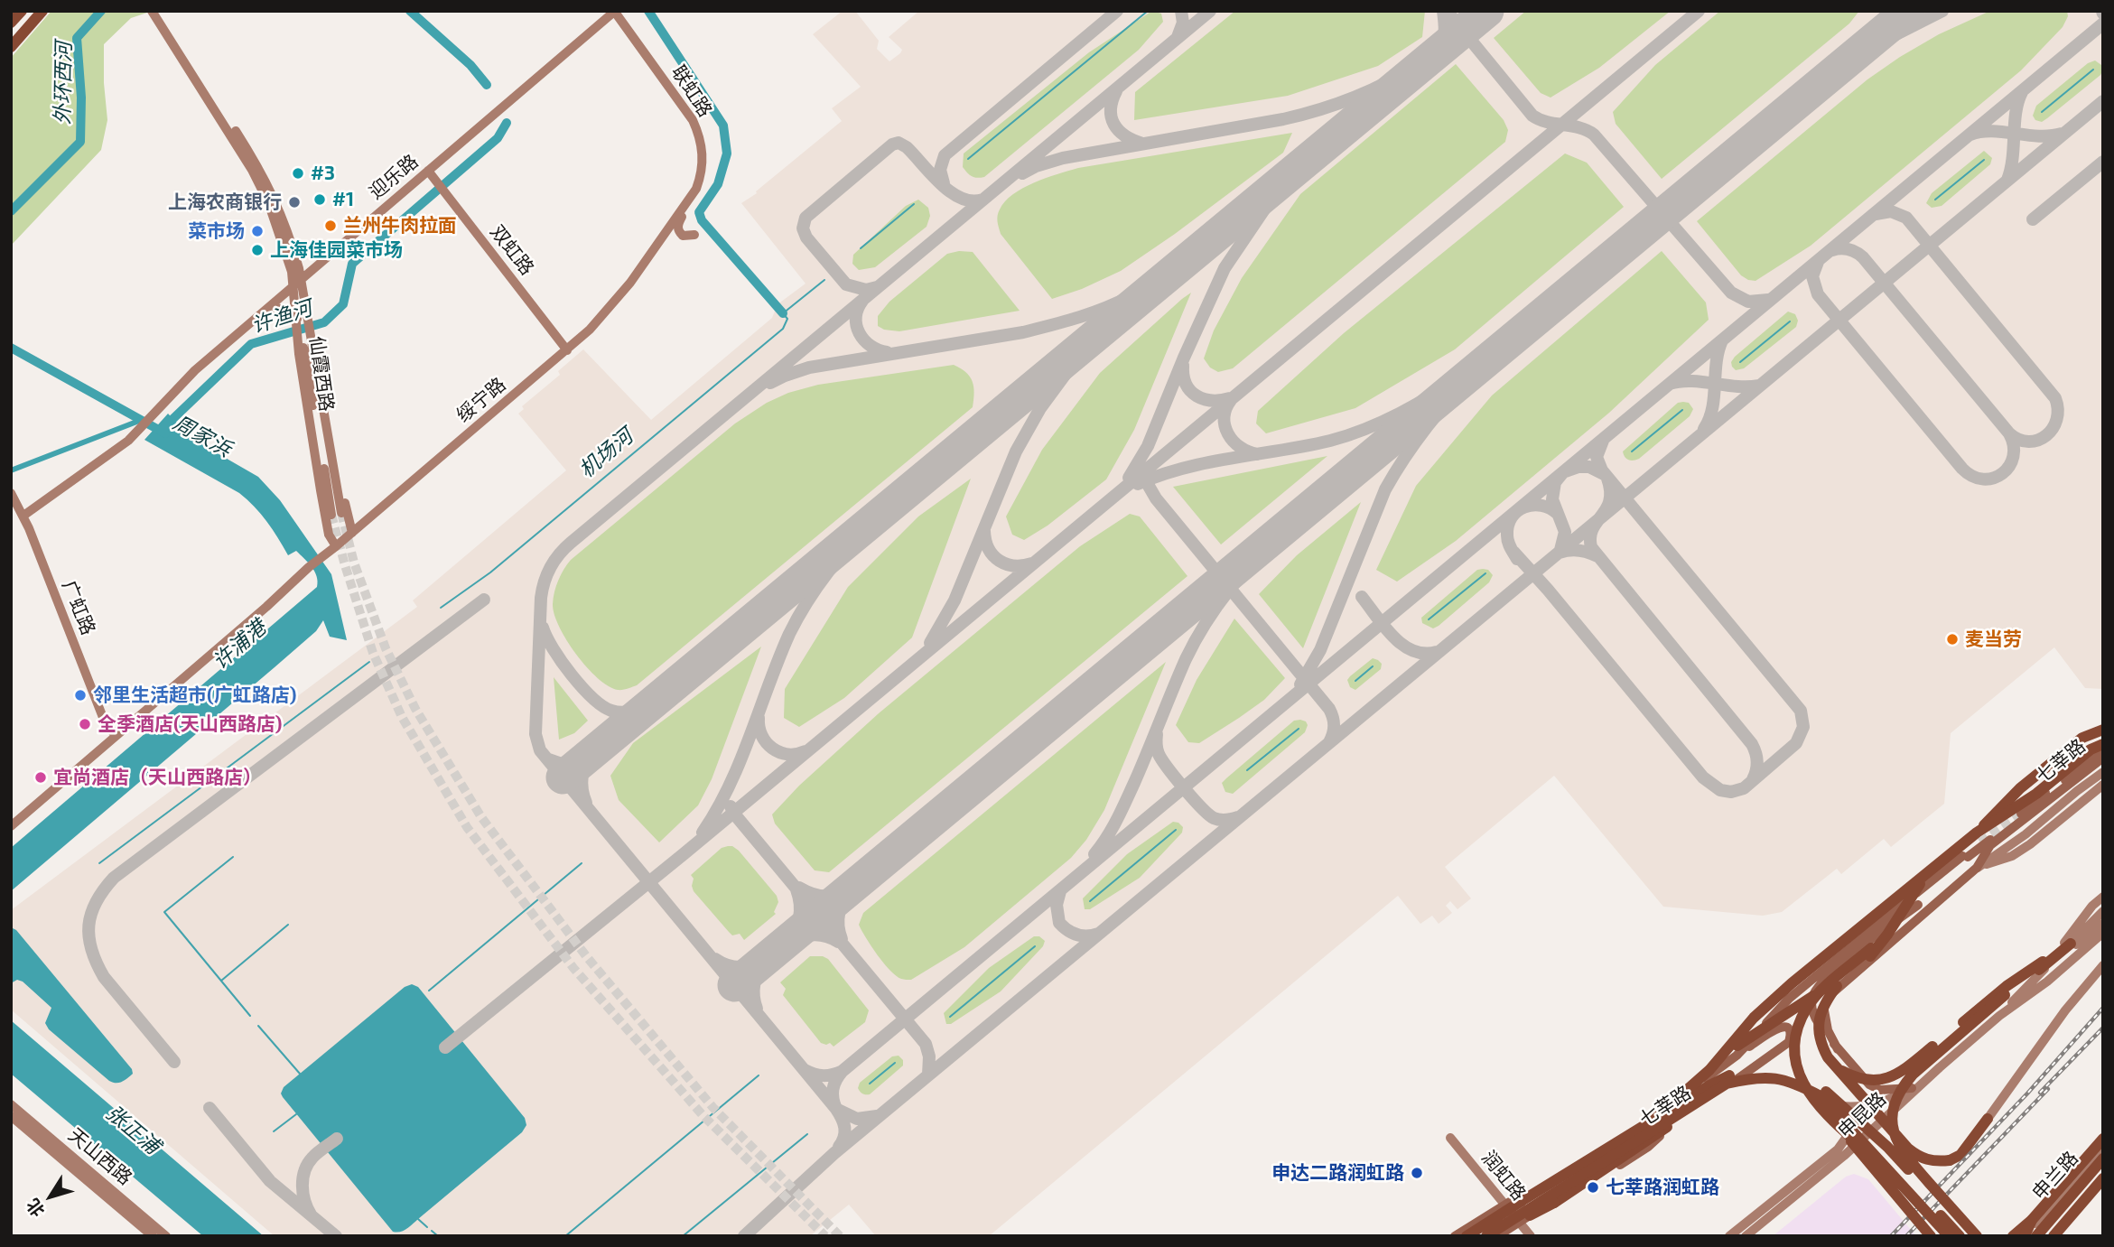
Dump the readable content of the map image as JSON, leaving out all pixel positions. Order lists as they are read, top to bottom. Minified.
{"streets":{"main road":["联虹路","迎乐路","双虹路","仙霞西路","绥宁路","广虹路","七莘路","申昆路","天山西路","润虹路","申兰路"]},"crossings":[["联虹路","迎乐路"],["联虹路","绥宁路"],["迎乐路","双虹路"],["迎乐路","仙霞西路"],["迎乐路","广虹路"],["双虹路","绥宁路"],["仙霞西路","绥宁路"],["绥宁路","广虹路"],["七莘路","润虹路"]],"water":["外环西河","许渔河","周家浜","机场河","许浦港","张正浦"],"places":["#3","#1","上海农商银行","兰州牛肉拉面","菜市场","上海佳园菜市场","麦当劳","邻里生活超市(广虹路店)","全季酒店(天山西路店)","宜尚酒店（天山西路店）","申达二路润虹路","七莘路润虹路"],"north":"bottom left"}
